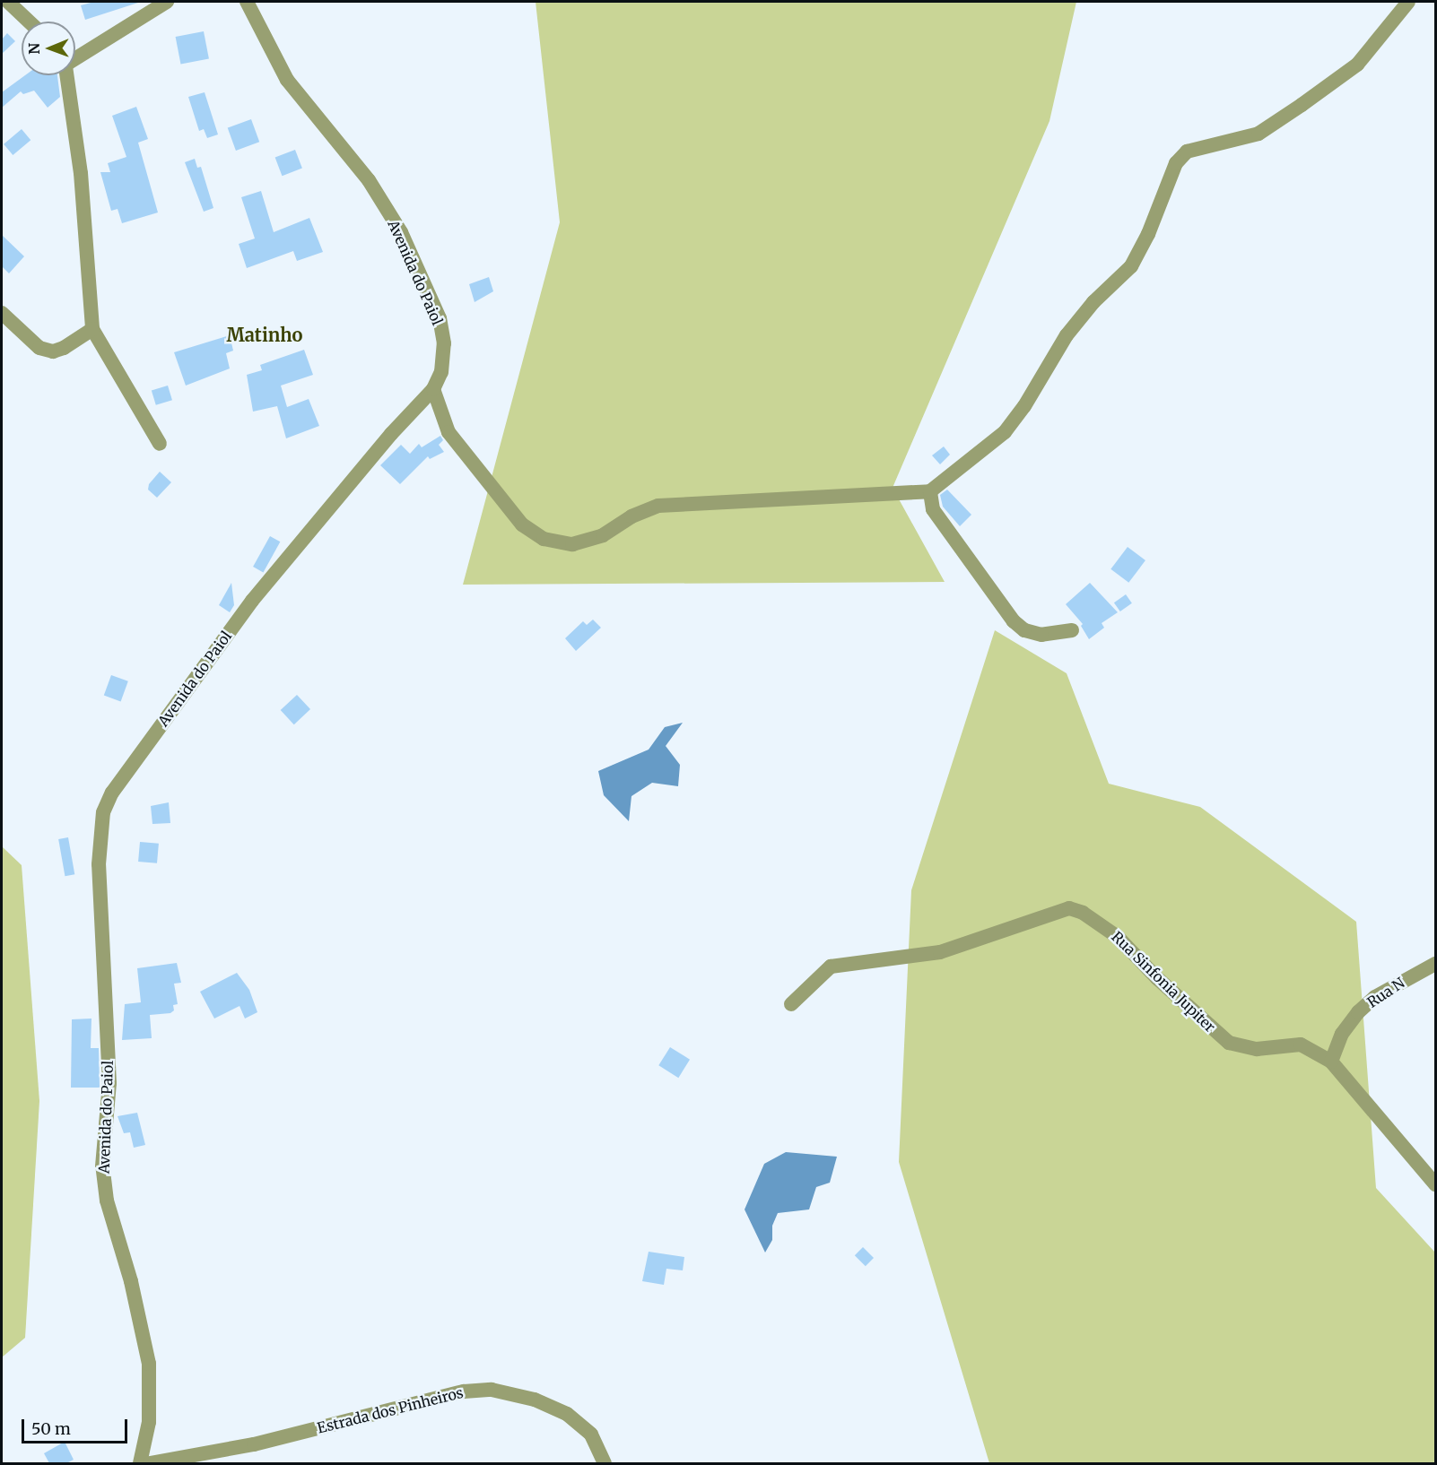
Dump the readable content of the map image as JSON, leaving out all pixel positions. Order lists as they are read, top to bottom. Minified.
{"streets":{"street":["Avenida do Paiol","Rua Sinfonia Jupiter","Rua N","Estrada dos Pinheiros"]},"crossings":[["Rua Sinfonia Jupiter","Rua N"]],"districts":["Matinho"],"scale_bar":"50 m","north":"left"}
